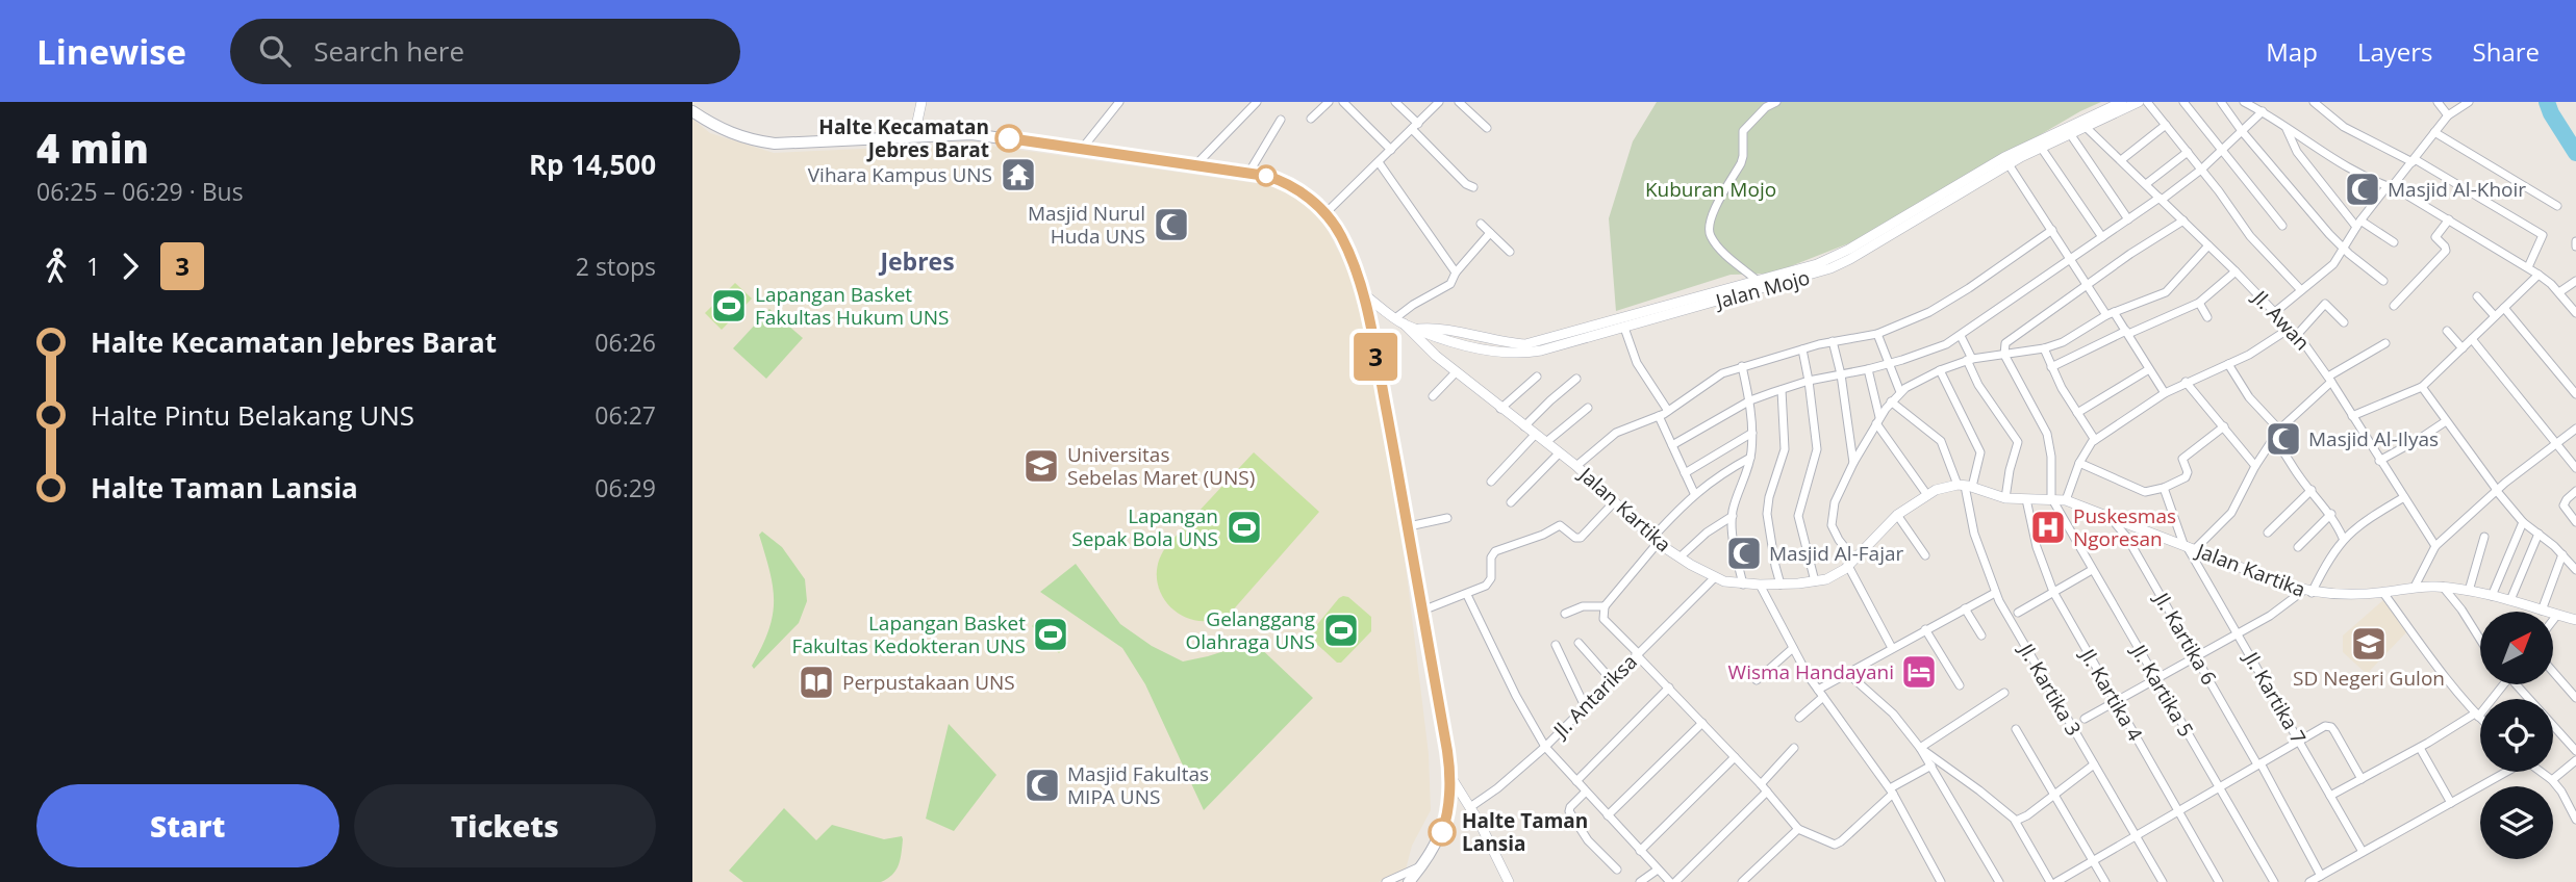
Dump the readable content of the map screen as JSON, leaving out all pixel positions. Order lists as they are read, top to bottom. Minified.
{"streets":{"street":["Jalan Mojo","Jl. Awan","Jalan Kartika","Jl. Kartika 6","Jl. Kartika 3","Jl. Kartika 5","Jl. Kartika 4","Jl. Antariksa","Jl. Kartika 7"]},"crossings":[["Jalan Mojo","Jl. Awan"],["Jalan Mojo","Jalan Kartika"],["Jalan Kartika","Jl. Kartika 6"],["Jalan Kartika","Jl. Kartika 3"],["Jalan Kartika","Jl. Kartika 5"],["Jalan Kartika","Jl. Kartika 4"],["Jalan Kartika","Jl. Antariksa"],["Jalan Kartika","Jl. Kartika 7"]],"districts":["Jebres"],"parks":["Kuburan Mojo"],"places":{"other":["Halte Kecamatan Jebres Barat","Halte Taman Lansia"],"temple":["Vihara Kampus UNS"],"mosque":["Masjid Al-Khoir","Masjid Nurul Huda UNS","Masjid Al-Ilyas","Masjid Al-Fajar","Masjid Fakultas MIPA UNS"],"sports":["Lapangan Basket Fakultas Hukum UNS","Lapangan Sepak Bola UNS","Gelanggang Olahraga UNS","Lapangan Basket Fakultas Kedokteran UNS"],"school or university":["Universitas Sebelas Maret (UNS)","SD Negeri Gulon"],"hospital":["Puskesmas Ngoresan"],"hotel":["Wisma Handayani"],"library":["Perpustakaan UNS"]},"lines":["bus line 3"],"north":"top right","page":{"header":"Linewise","search":"Search here","nav":["Map","Layers","Share"],"heading":["4 min","06:25 – 06:29 · Bus","Rp 14,500"],"on_map":"3","legs":["1","3","2 stops"],"list":[{"name":"Halte Kecamatan Jebres Barat","value":"06:26"},{"name":"Halte Pintu Belakang UNS","value":"06:27"},{"name":"Halte Taman Lansia","value":"06:29"}],"buttons":["Start","Tickets"]}}
